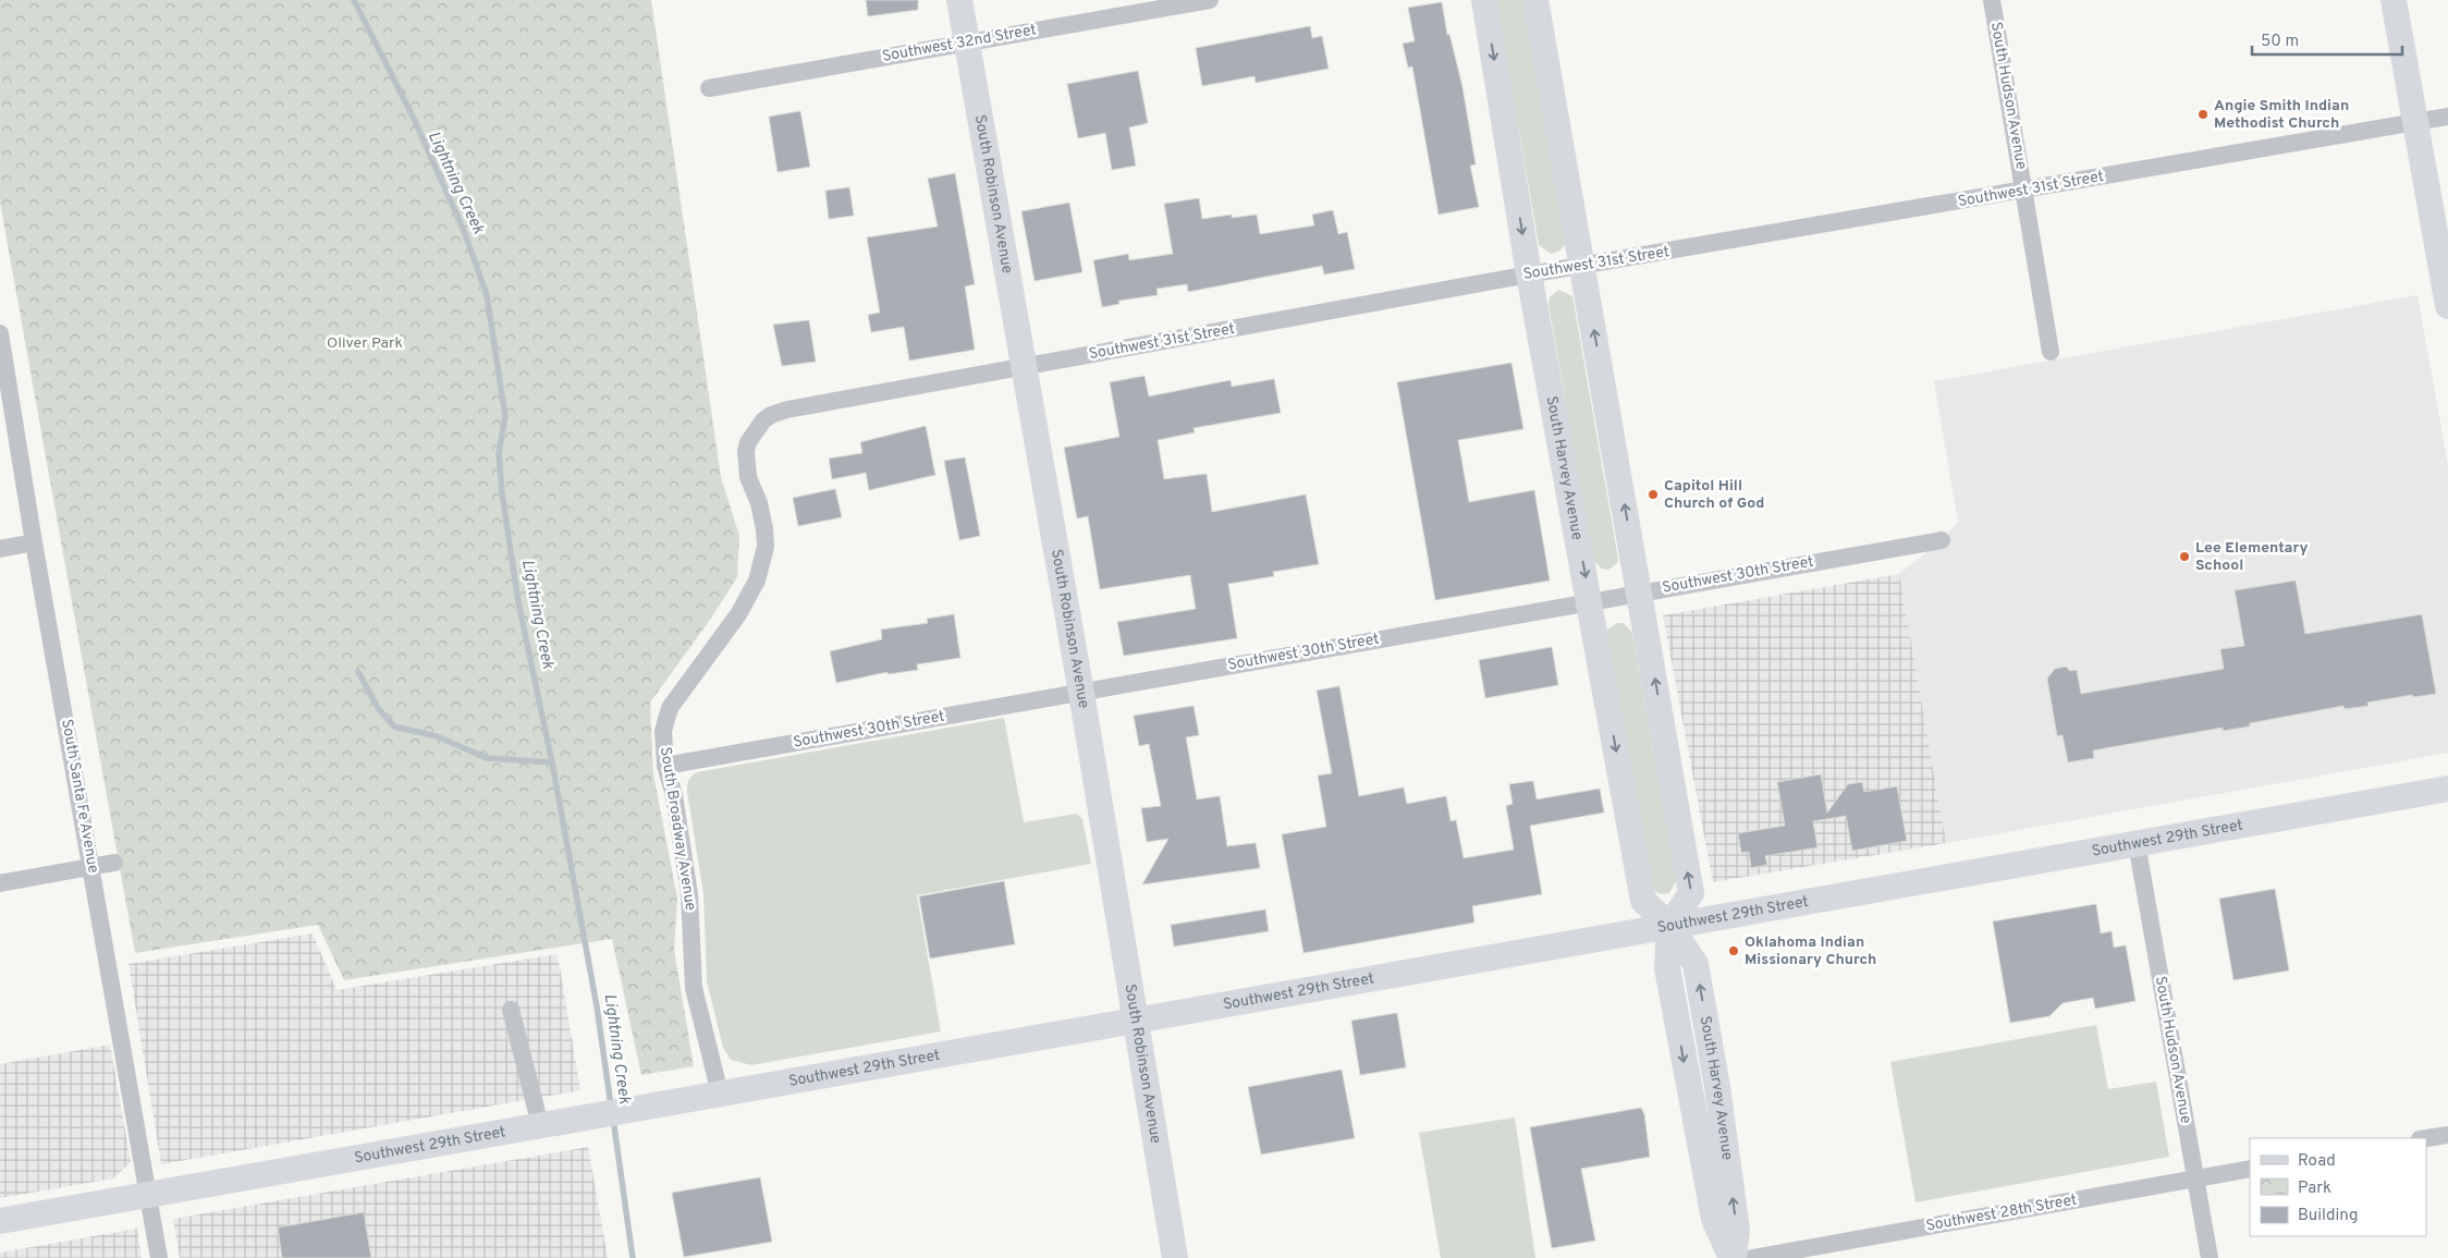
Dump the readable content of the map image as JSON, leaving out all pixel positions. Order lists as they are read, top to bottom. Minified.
{"streets":{"street":["Southwest 32nd Street","South Hudson Avenue","Southwest 31st Street","South Robinson Avenue","South Harvey Avenue","Southwest 30th Street","South Santa Fe Avenue","South Broadway Avenue","Southwest 29th Street","Southwest 28th Street"]},"crossings":[["Southwest 32nd Street","South Robinson Avenue"],["South Hudson Avenue","Southwest 31st Street"],["South Hudson Avenue","Southwest 29th Street"],["South Hudson Avenue","Southwest 28th Street"],["Southwest 31st Street","South Robinson Avenue"],["Southwest 31st Street","South Harvey Avenue"],["Southwest 31st Street","South Broadway Avenue"],["South Robinson Avenue","Southwest 30th Street"],["South Robinson Avenue","Southwest 29th Street"],["South Harvey Avenue","Southwest 30th Street"],["South Harvey Avenue","Southwest 29th Street"],["Southwest 30th Street","South Broadway Avenue"],["South Santa Fe Avenue","Southwest 29th Street"],["South Broadway Avenue","Southwest 29th Street"]],"water":["Lightning Creek"],"parks":["Oliver Park"],"places":["Angie Smith Indian Methodist Church","Capitol Hill Church of God","Lee Elementary School","Oklahoma Indian Missionary Church"],"legend":["Road","Park","Building"],"scale_bar":"50 m"}
